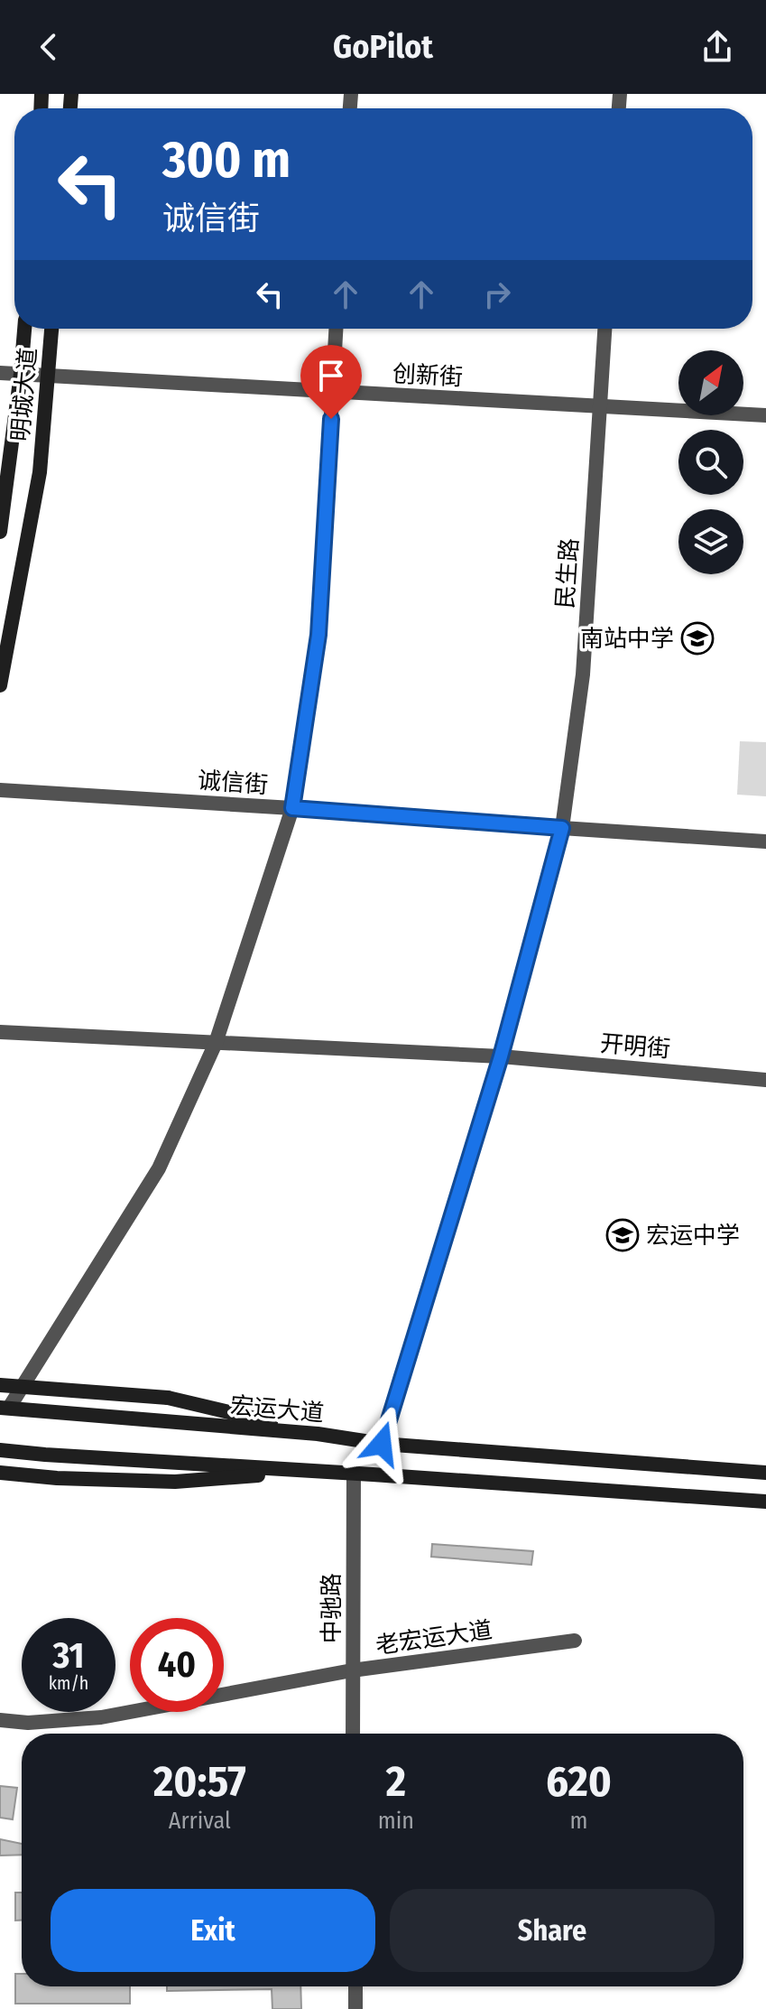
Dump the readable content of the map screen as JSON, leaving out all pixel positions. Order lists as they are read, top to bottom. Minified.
{"streets":{"main road":["明城大道","宏运大道"],"street":["创新街","民生路","诚信街","开明街","中驰路","老宏运大道"]},"crossings":[["创新街","明城大道"],["创新街","民生路"],["民生路","诚信街"],["民生路","开明街"],["民生路","宏运大道"],["中驰路","老宏运大道"]],"places":{"school or university":["南站中学","宏运中学"]},"north":"top right","page":{"header":"GoPilot","turn":["300 m","诚信街"],"speed":"31 km/h","limit":"40","eta":["20:57","Arrival","2","min","620","m"],"buttons":["Exit","Share"]}}
